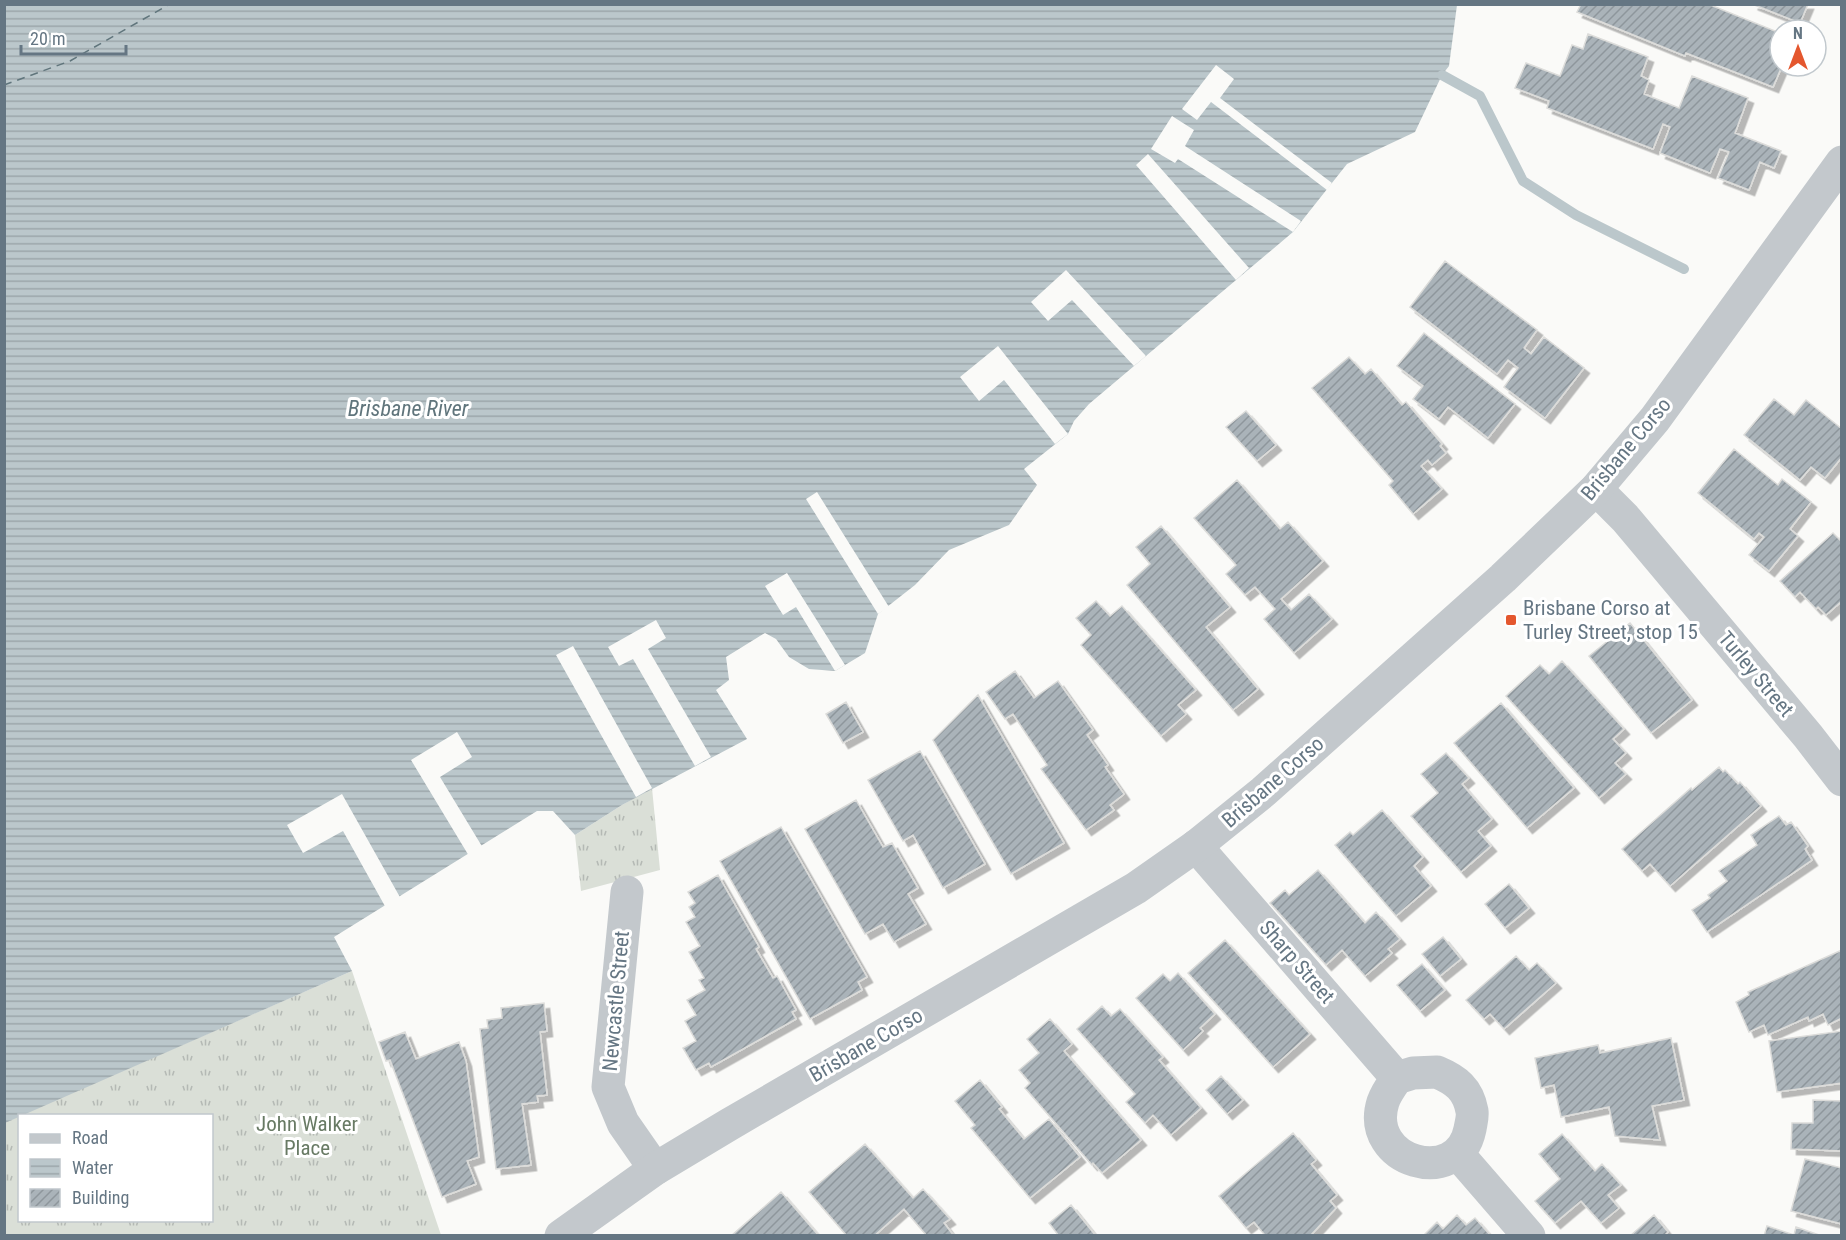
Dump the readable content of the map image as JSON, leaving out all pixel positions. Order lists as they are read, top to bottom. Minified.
{"streets":{"street":["Brisbane Corso","Turley Street","Sharp Street","Newcastle Street"]},"crossings":[["Brisbane Corso","Turley Street"],["Brisbane Corso","Sharp Street"],["Brisbane Corso","Newcastle Street"]],"water":["Brisbane River"],"parks":["John Walker Place"],"places":{"transit":["Brisbane Corso at Turley Street, stop 15"]},"legend":["Road","Water","Building"],"scale_bar":"20 m","north":"top"}
